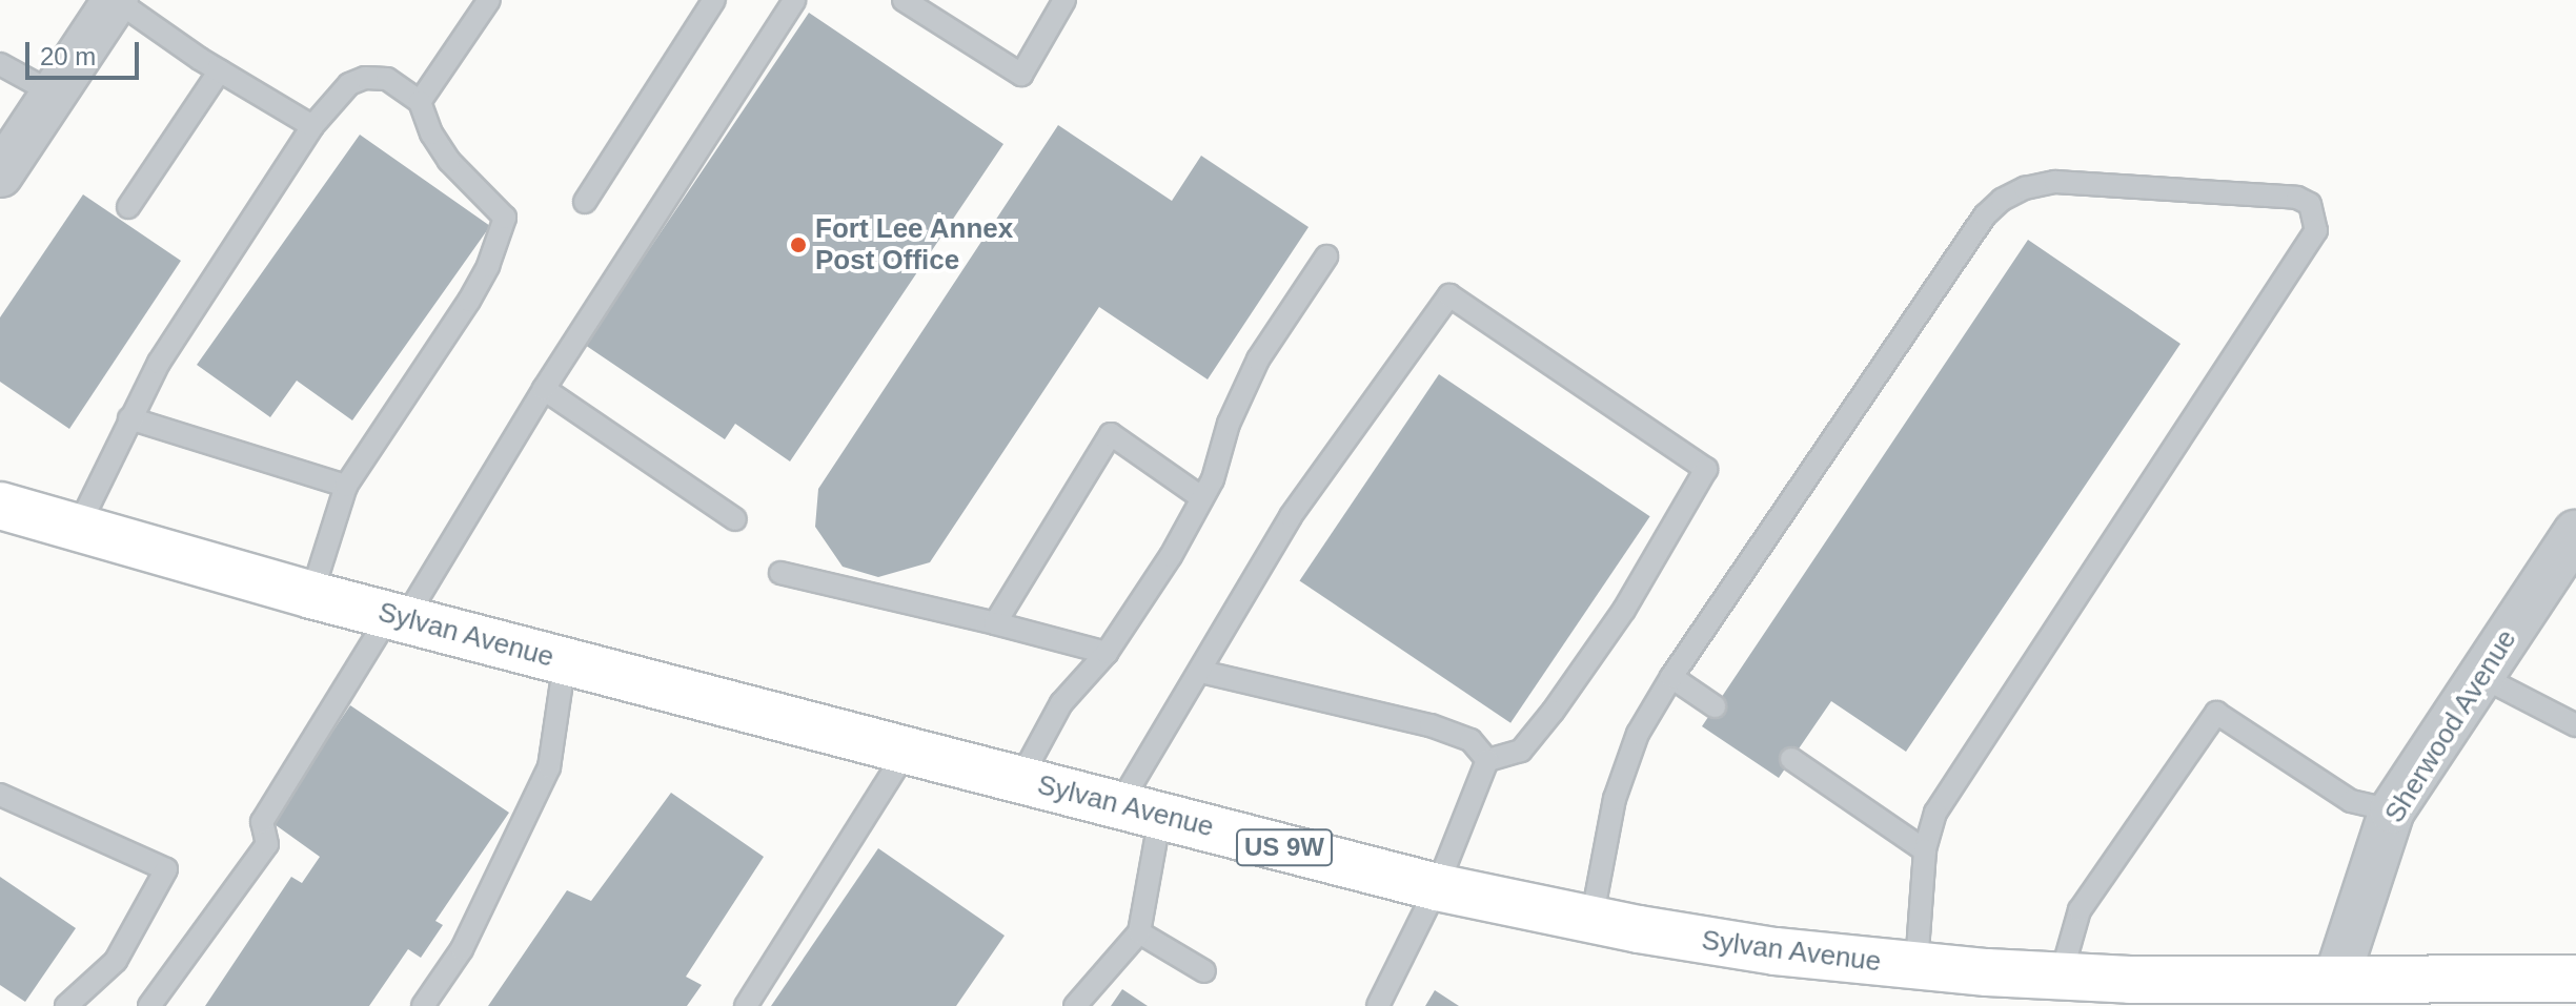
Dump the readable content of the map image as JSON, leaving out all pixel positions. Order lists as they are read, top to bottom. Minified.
{"streets":{"main road":["Sylvan Avenue","US 9W"],"street":["Sherwood Avenue"]},"crossings":[["Sylvan Avenue","Sherwood Avenue"]],"places":["Fort Lee Annex Post Office"],"scale_bar":"20 m"}
